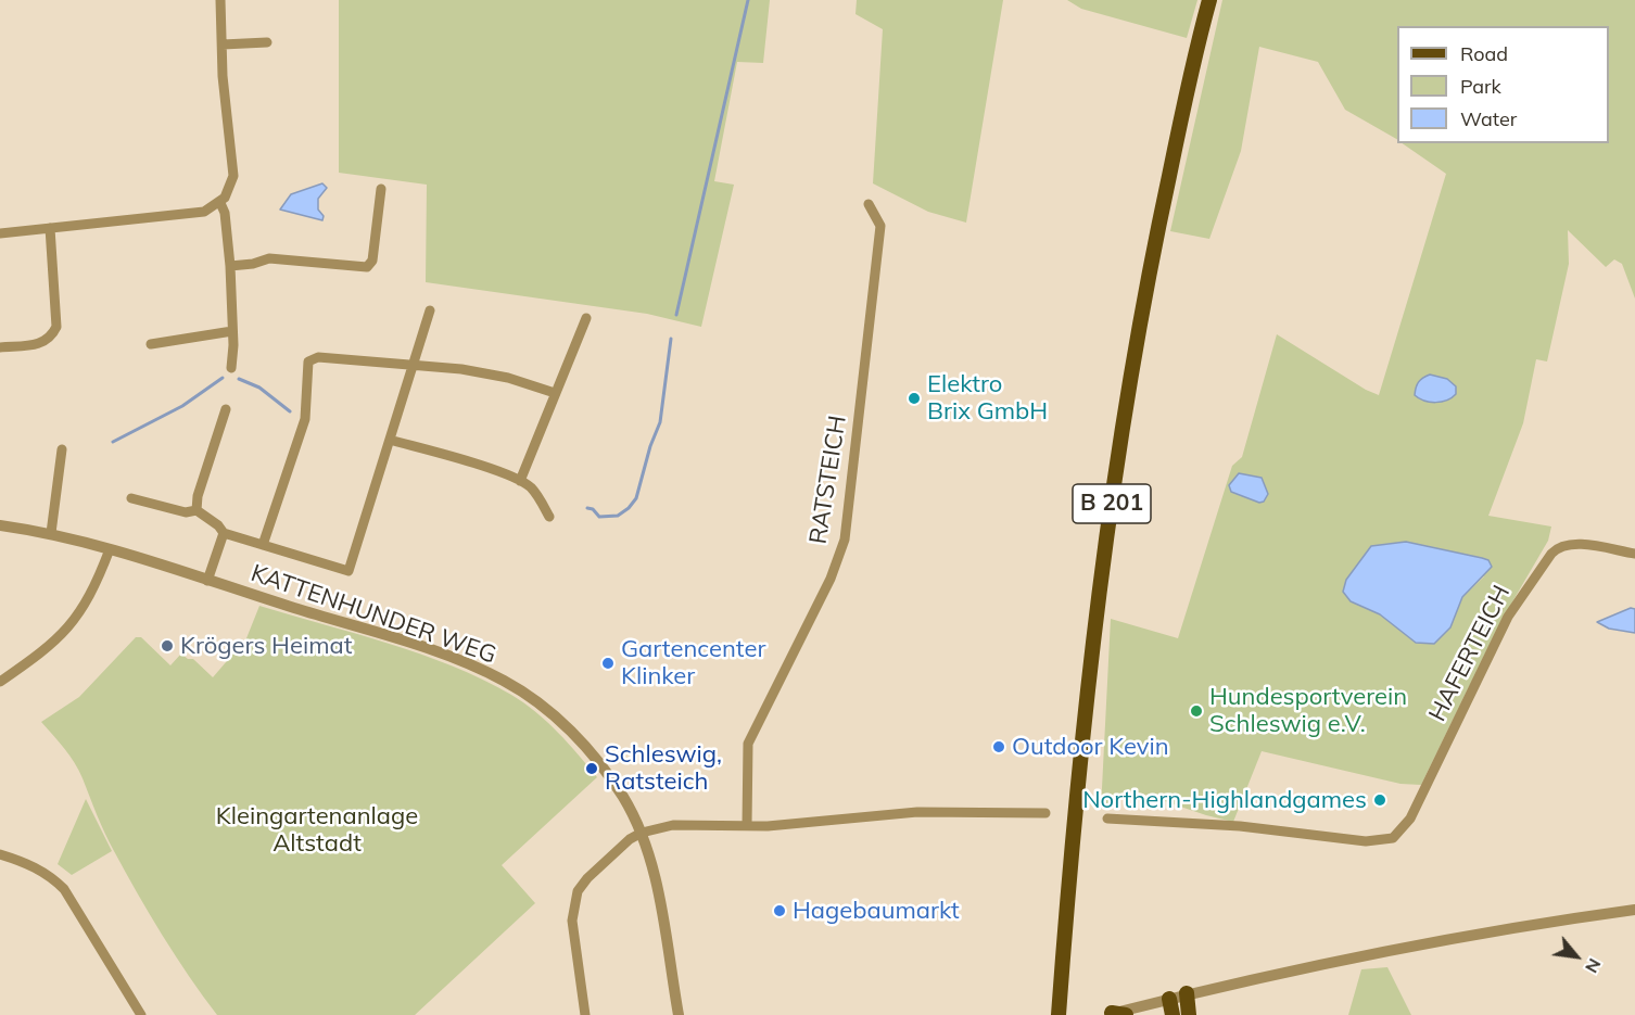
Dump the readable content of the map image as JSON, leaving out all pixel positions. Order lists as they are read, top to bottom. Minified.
{"streets":{"main road":["B 201"],"street":["RATSTEICH","KATTENHUNDER WEG","HAFERTEICH"]},"parks":["Kleingartenanlage Altstadt"],"places":["Elektro Brix GmbH","Krögers Heimat","Gartencenter Klinker","Hundesportverein Schleswig e.V.","Outdoor Kevin","Schleswig, Ratsteich","Northern-Highlandgames","Hagebaumarkt"],"legend":["Road","Park","Water"],"north":"bottom right"}
